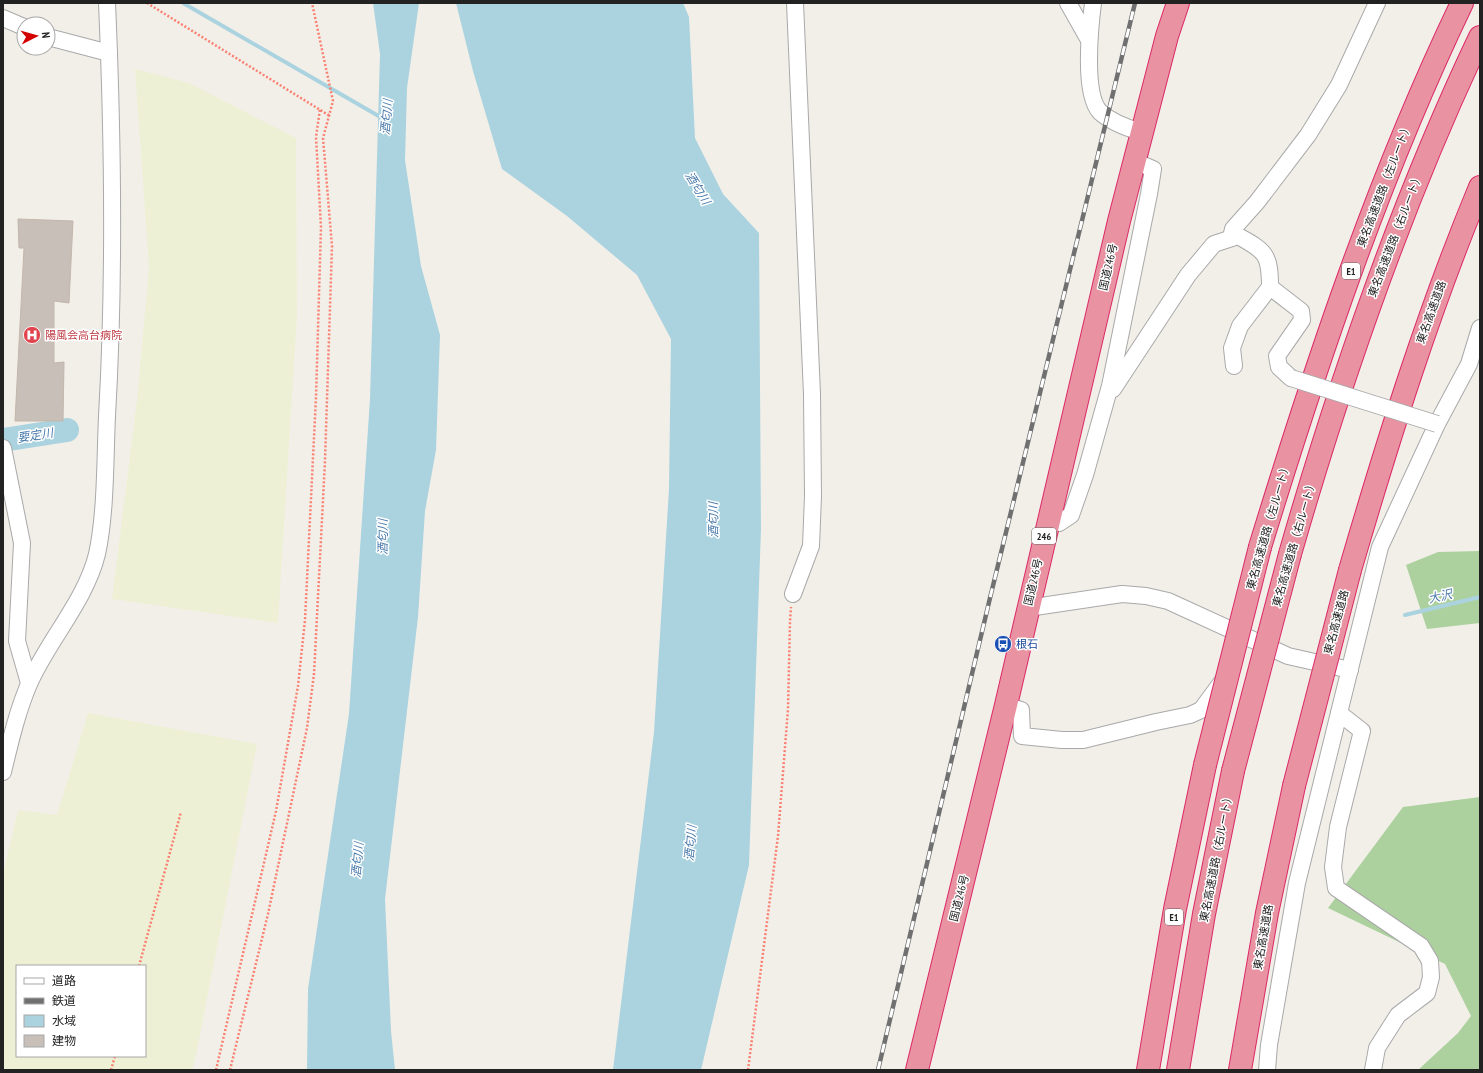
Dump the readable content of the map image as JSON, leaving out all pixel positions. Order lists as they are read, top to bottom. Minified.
{"streets":{"highway":["東名高速道路（左ルート）","東名高速道路（右ルート）","国道246号","E1","東名高速道路","246"]},"water":["酒匂川","要定川","大沢"],"places":{"hospital":["陽風会高台病院"],"bus stop":["根石"]},"legend":["道路","鉄道","水域","建物"],"north":"right"}
